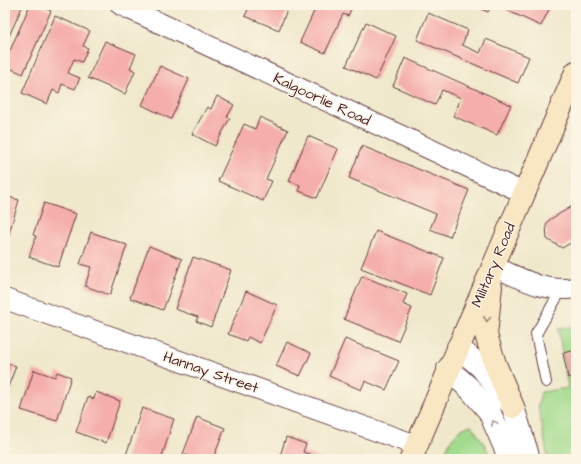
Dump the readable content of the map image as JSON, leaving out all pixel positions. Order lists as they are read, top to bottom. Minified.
{"streets":{"main road":["Military Road"],"street":["Kalgoorlie Road","Hannay Street"]},"crossings":[["Kalgoorlie Road","Military Road"],["Military Road","Hannay Street"]]}
